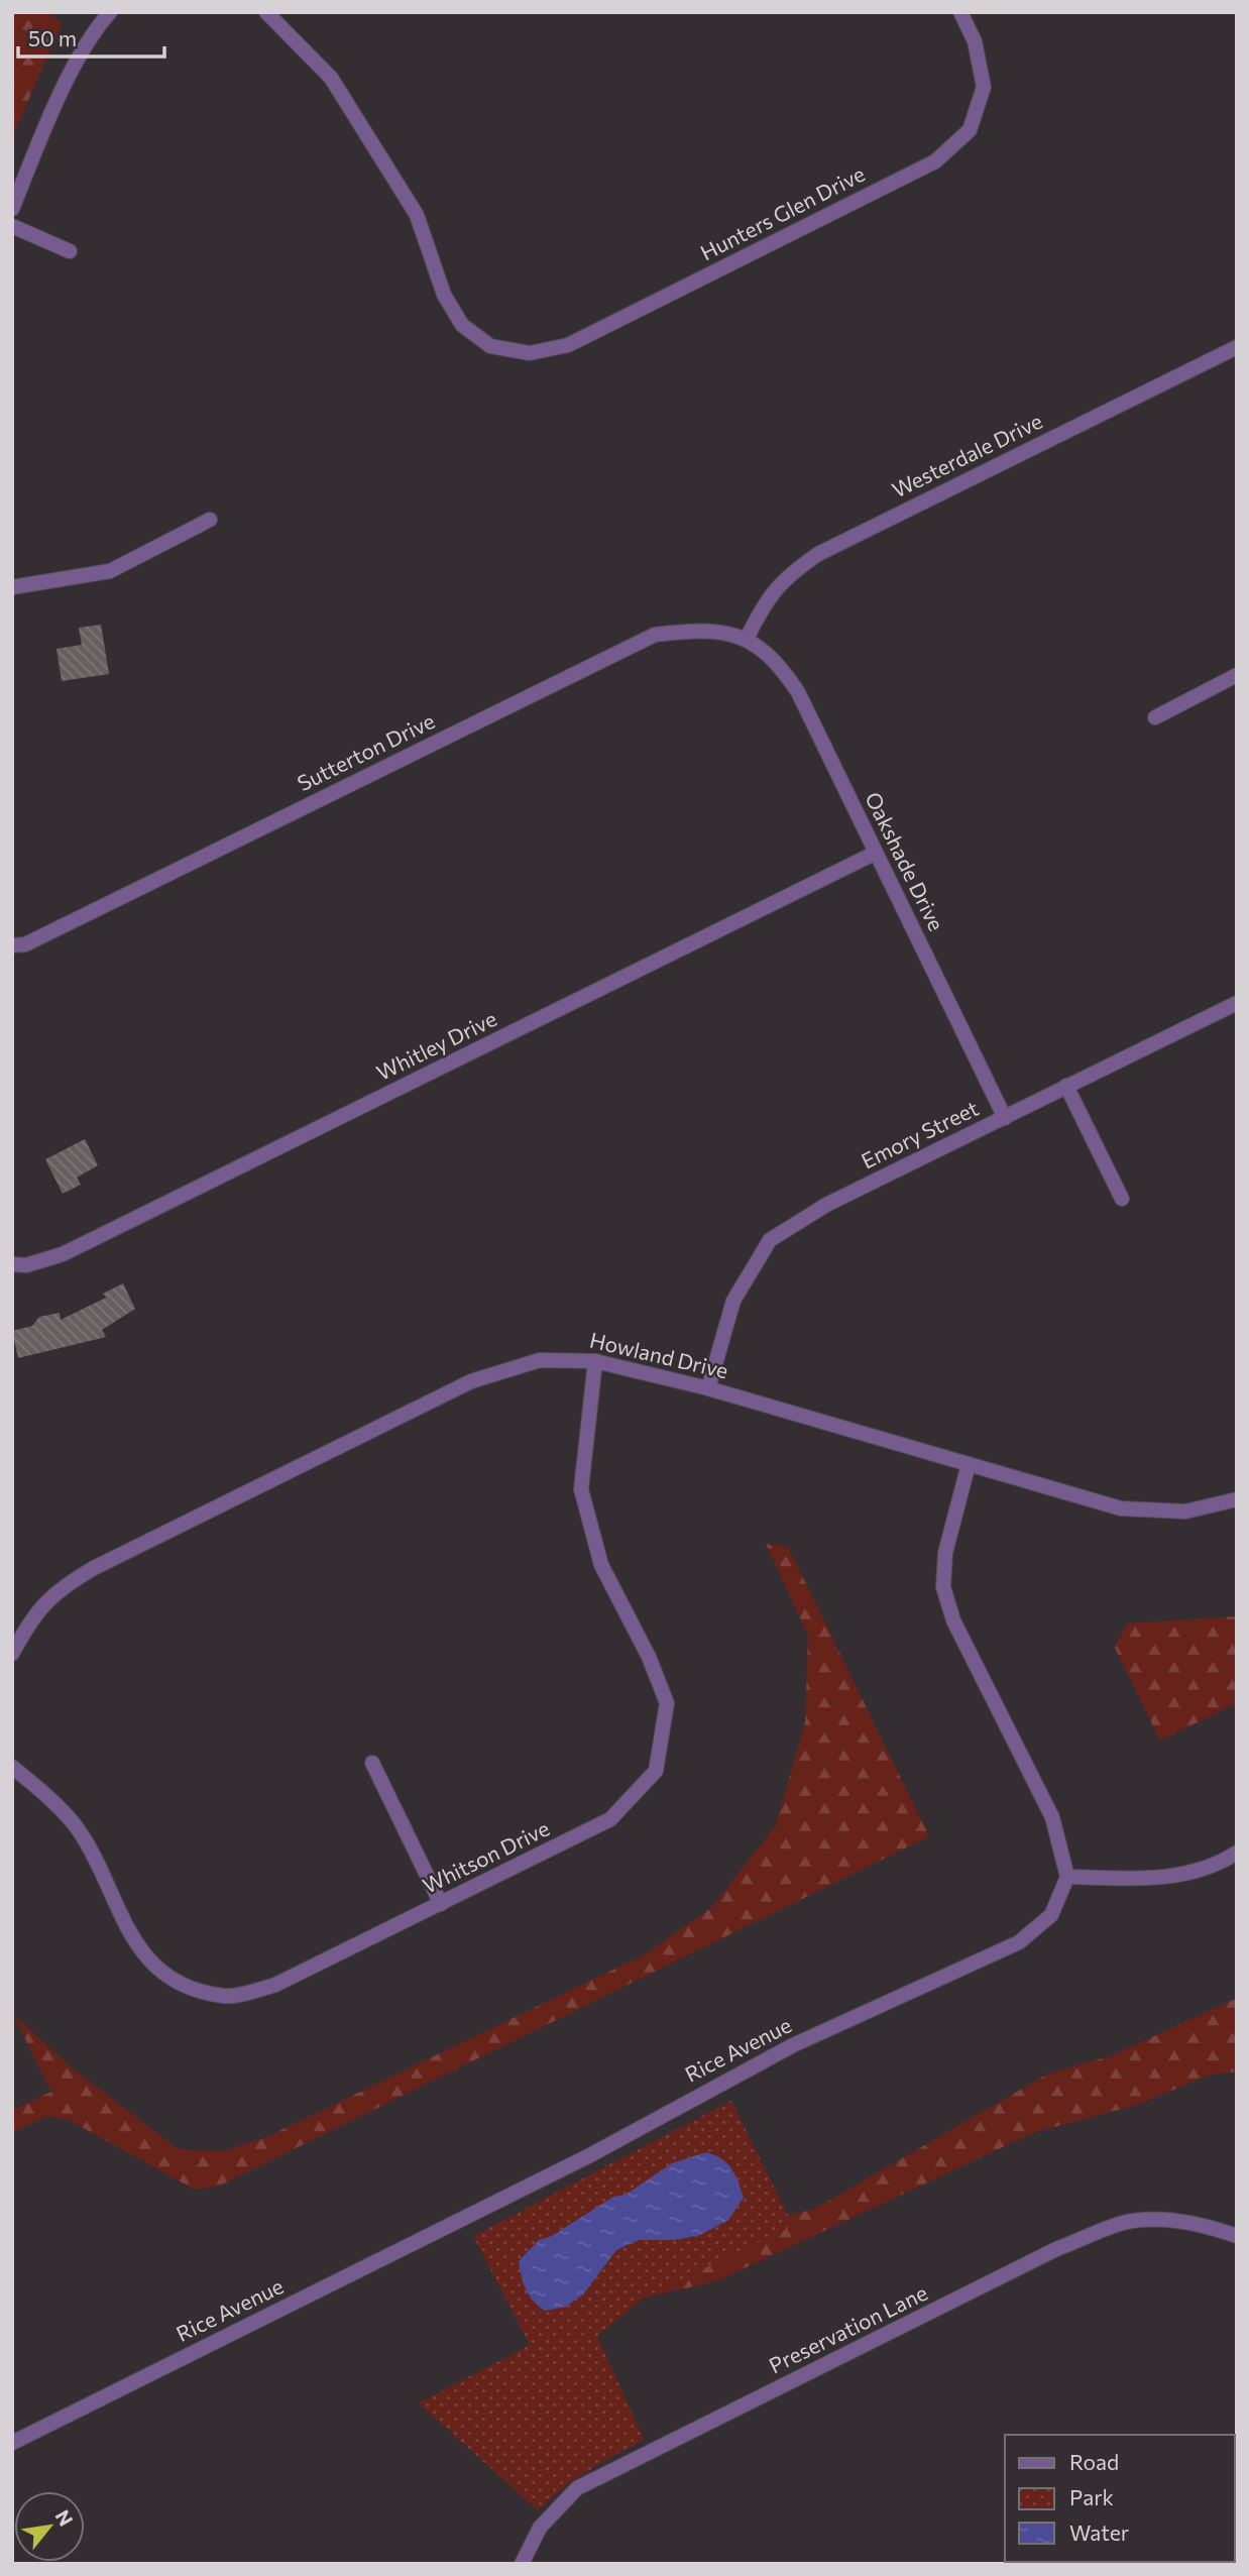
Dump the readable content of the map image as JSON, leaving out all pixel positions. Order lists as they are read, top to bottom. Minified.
{"streets":{"street":["Hunters Glen Drive","Westerdale Drive","Sutterton Drive","Oakshade Drive","Whitley Drive","Emory Street","Howland Drive","Whitson Drive","Rice Avenue","Preservation Lane"]},"crossings":[["Westerdale Drive","Sutterton Drive"],["Westerdale Drive","Oakshade Drive"],["Sutterton Drive","Oakshade Drive"],["Oakshade Drive","Whitley Drive"],["Oakshade Drive","Emory Street"],["Emory Street","Howland Drive"],["Howland Drive","Whitson Drive"]],"legend":["Road","Park","Water"],"scale_bar":"50 m","north":"top right"}
